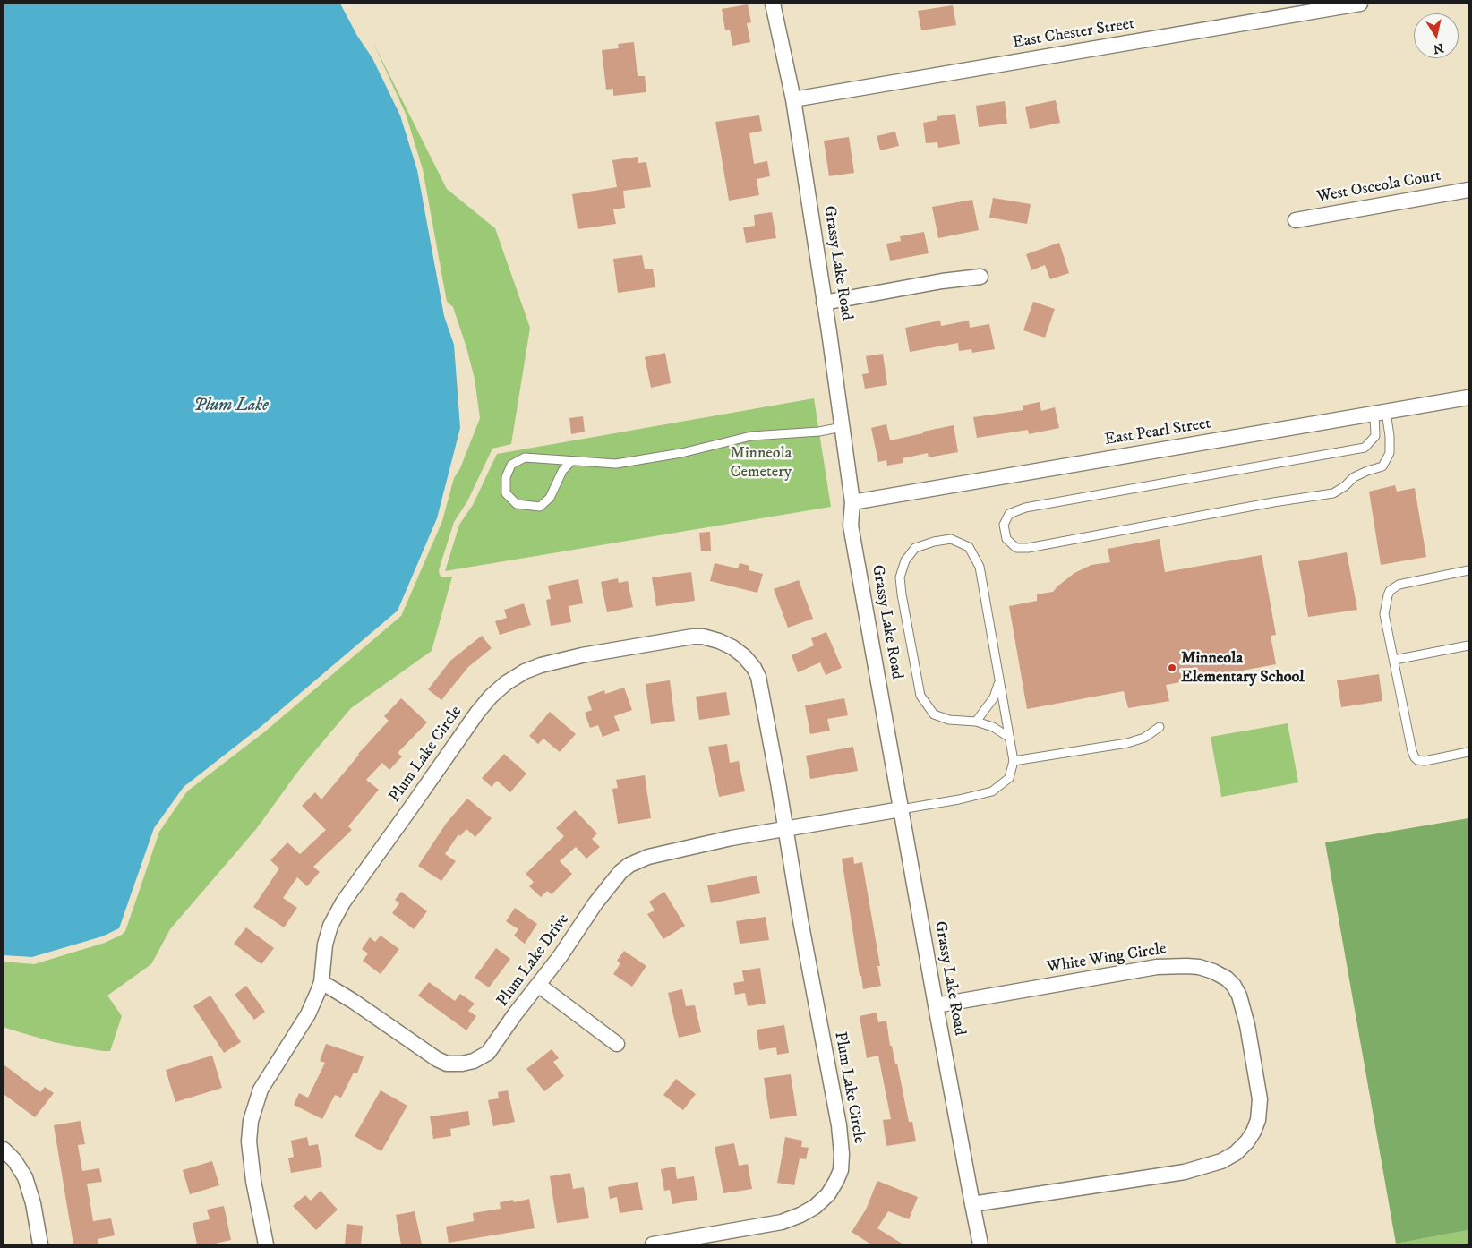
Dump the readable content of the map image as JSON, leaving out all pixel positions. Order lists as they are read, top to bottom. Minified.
{"streets":{"street":["East Chester Street","West Osceola Court","Grassy Lake Road","East Pearl Street","Plum Lake Circle","White Wing Circle","Plum Lake Drive"]},"crossings":[["East Chester Street","Grassy Lake Road"],["Grassy Lake Road","East Pearl Street"],["Grassy Lake Road","White Wing Circle"],["Plum Lake Circle","Plum Lake Drive"]],"water":["Plum Lake"],"parks":["Minneola Cemetery"],"places":["Minneola Elementary School"],"north":"bottom"}
